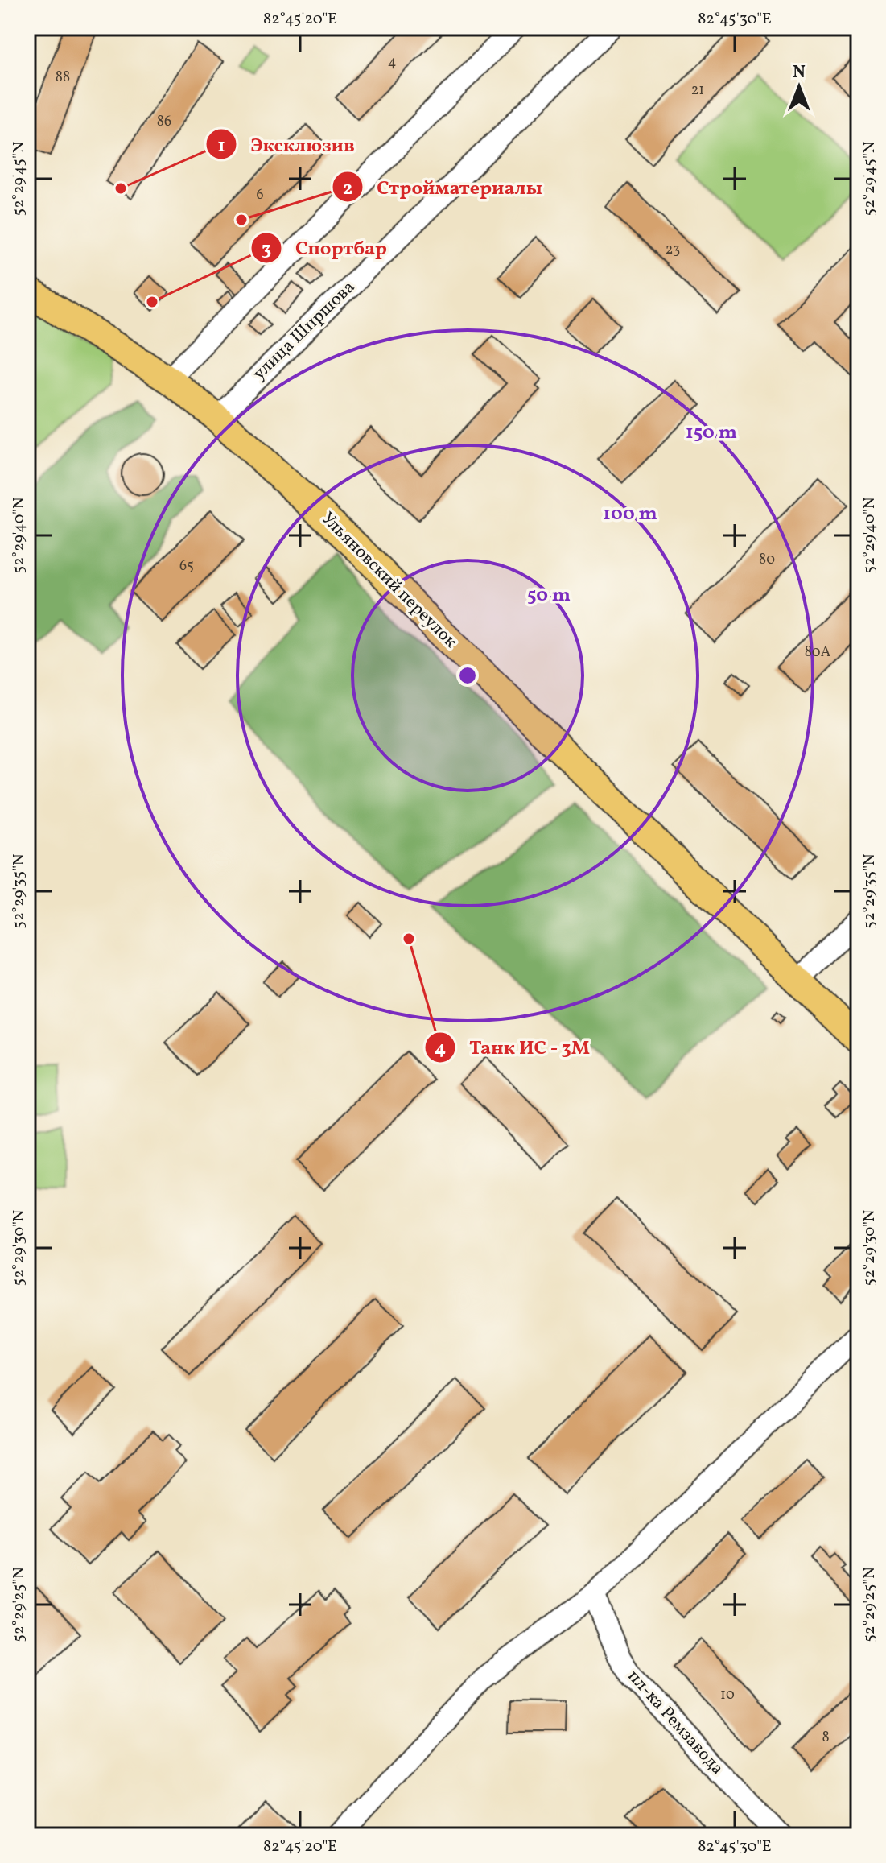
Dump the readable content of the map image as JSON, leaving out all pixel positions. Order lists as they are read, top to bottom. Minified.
{"streets":{"main road":["Ульяновский переулок"],"street":["улица Ширшова","пл-ка Ремзавода"]},"crossings":[["улица Ширшова","Ульяновский переулок"]],"places":["Эксклюзив","Стройматериалы","Спортбар","Танк ИС - 3М"],"house_numbers":["4","88","21","86","6","23","80","65","80А","10","8"],"north":"top","coordinates":["82°45'20\"E","82°45'30\"E","52°29'45\"N","52°29'40\"N","52°29'35\"N","52°29'30\"N","52°29'25\"N"],"rings":["150 m","100 m","50 m"]}
